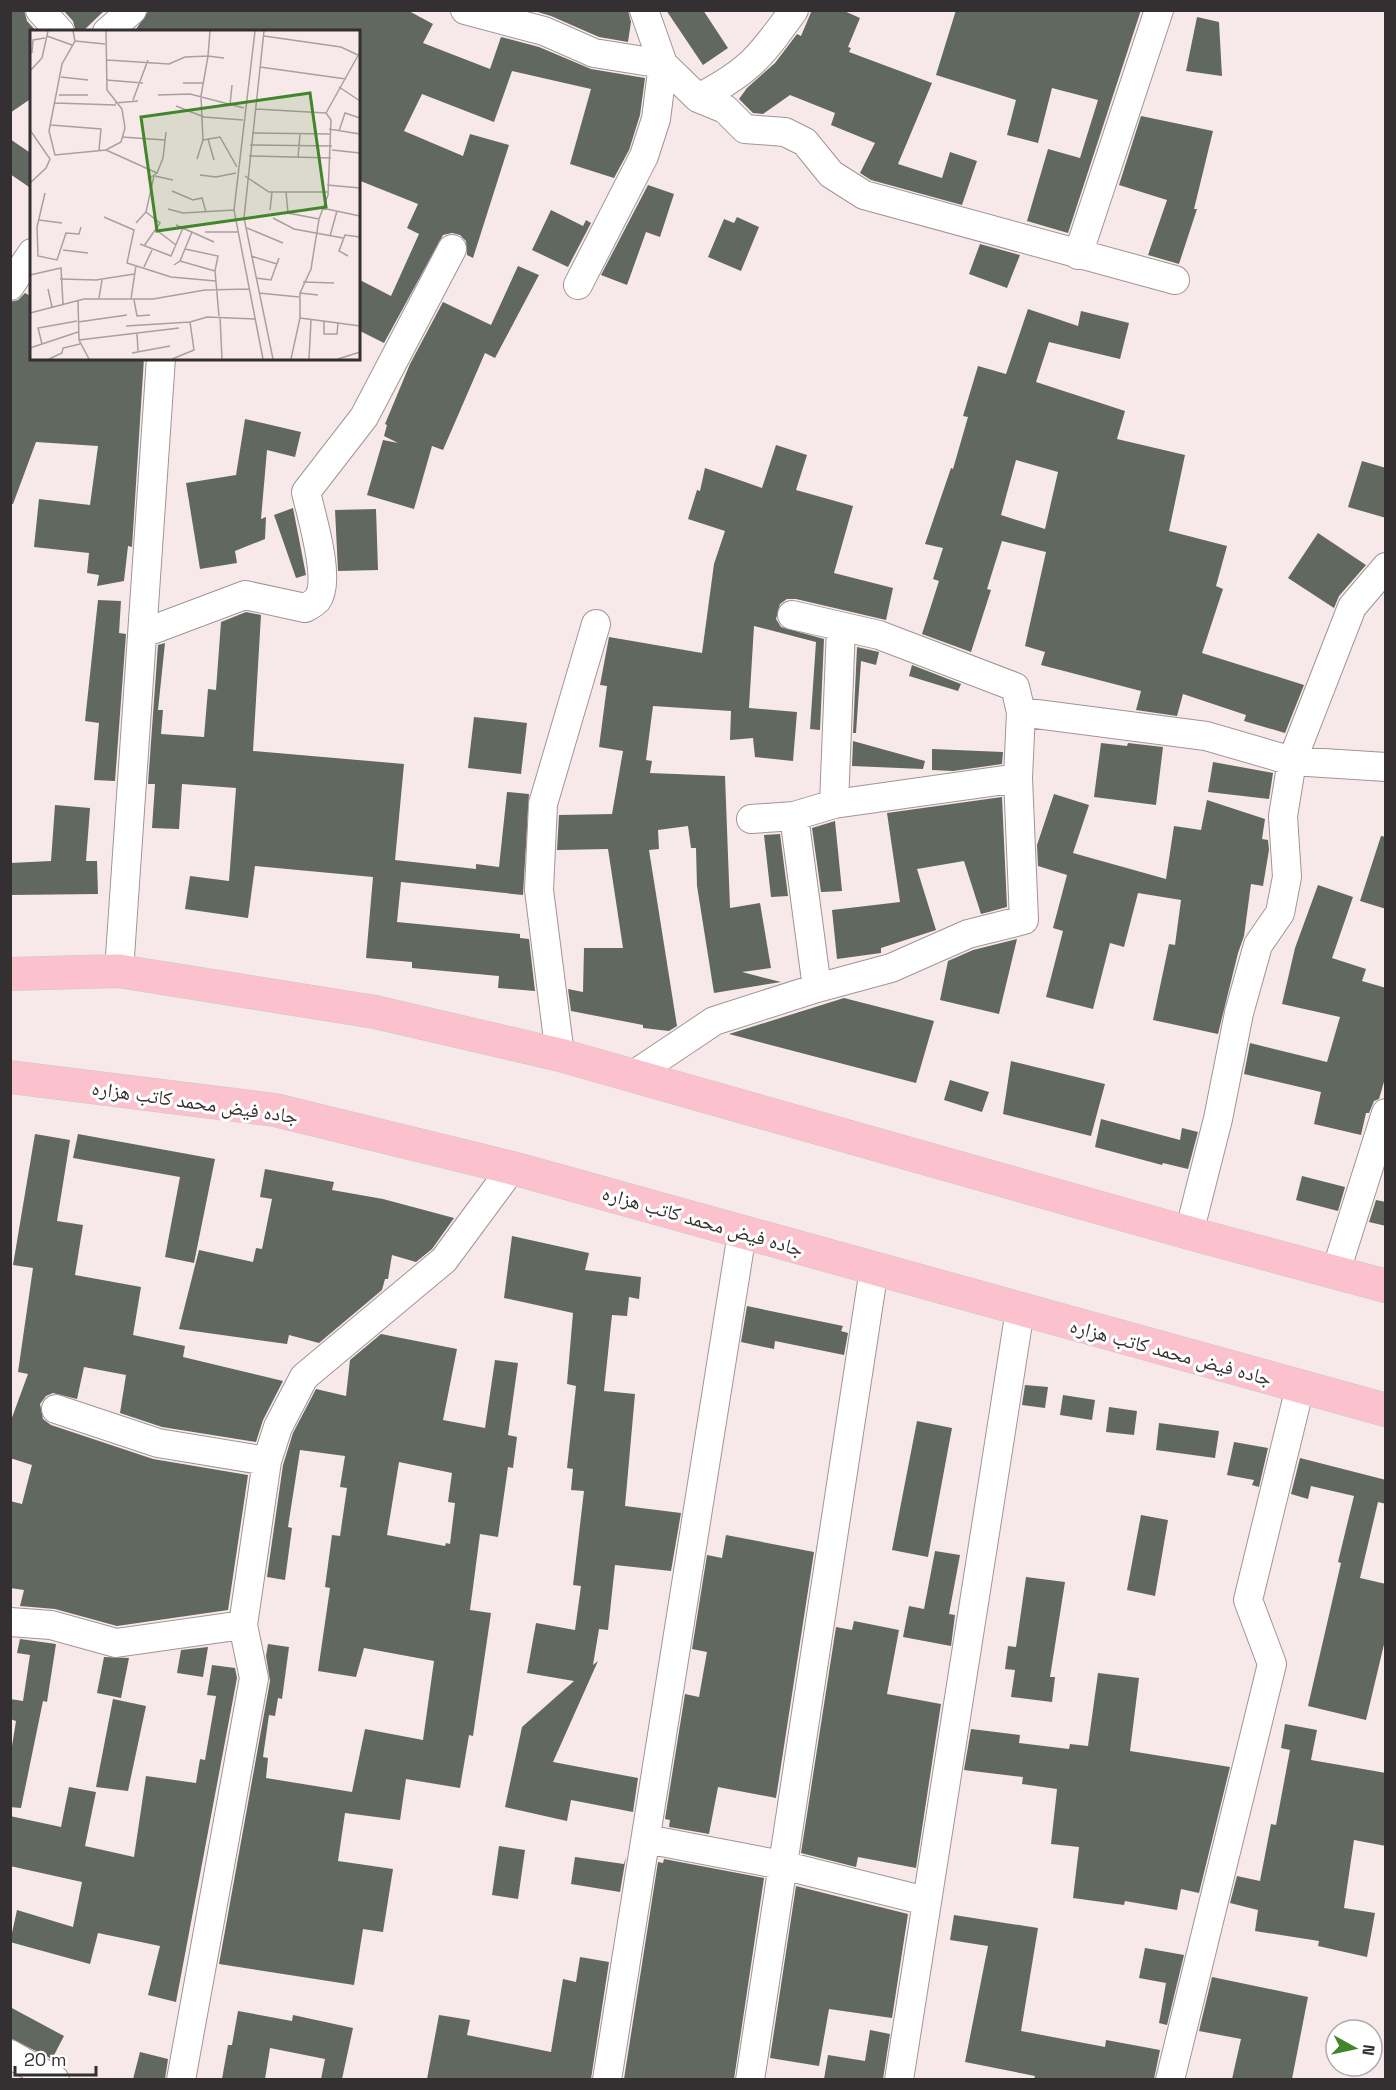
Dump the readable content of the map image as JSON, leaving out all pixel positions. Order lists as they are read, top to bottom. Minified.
{"streets":{"main road":["جاده فیض محمد کاتب هزاره"]},"scale_bar":"20 m","north":"right"}
